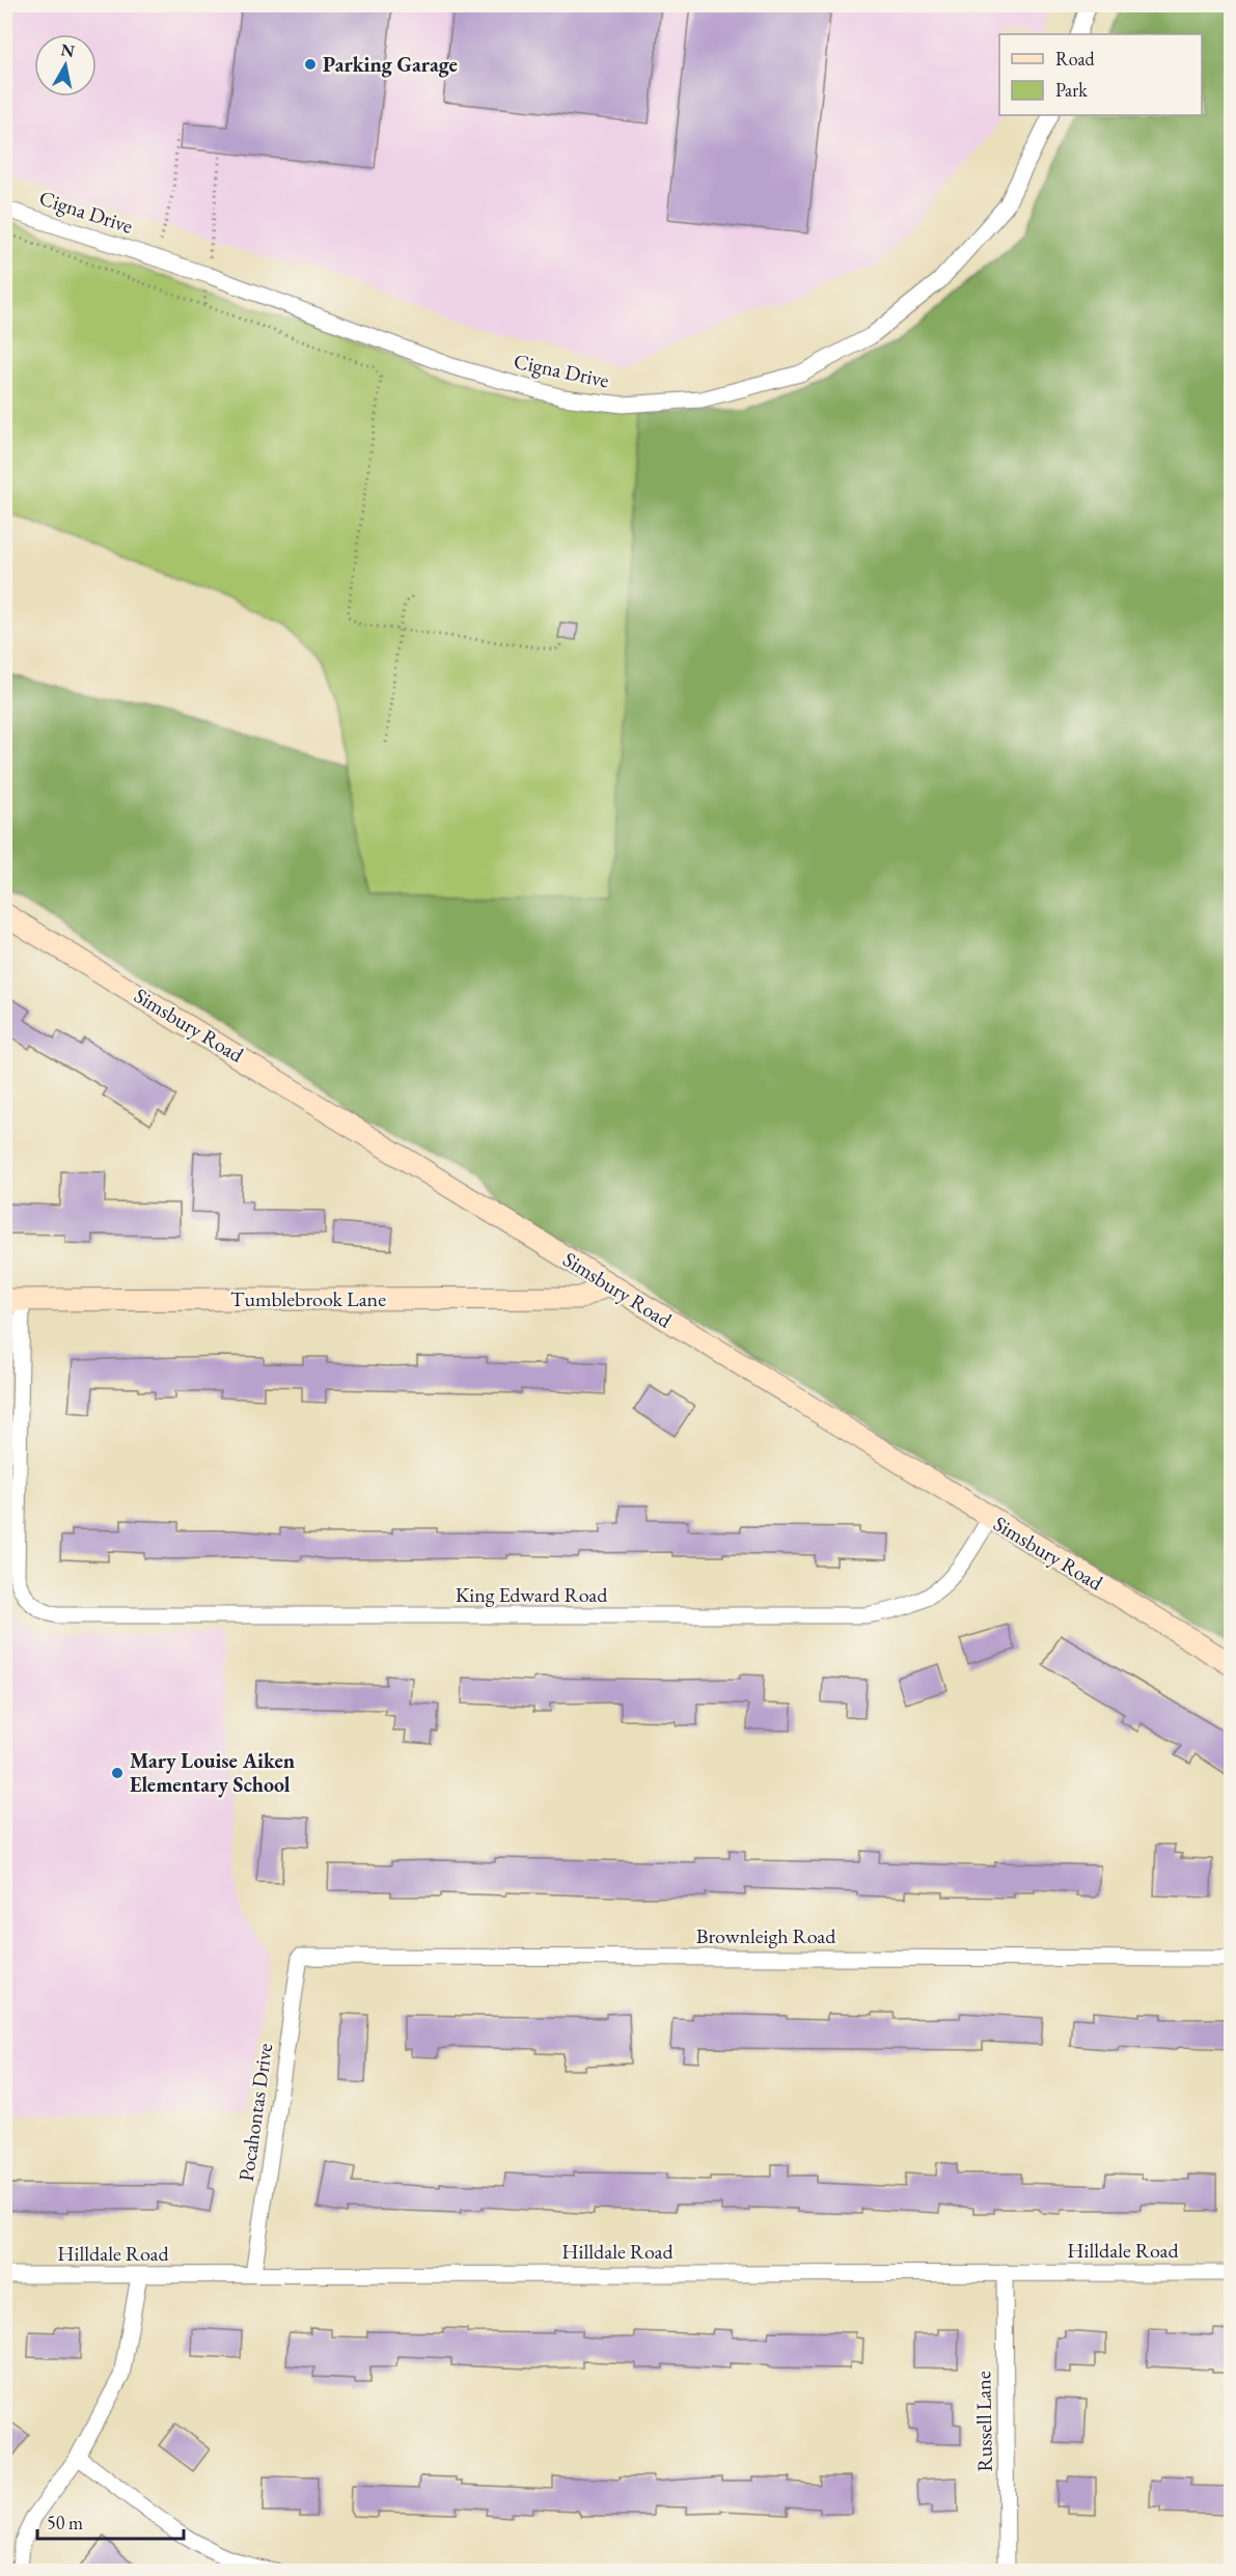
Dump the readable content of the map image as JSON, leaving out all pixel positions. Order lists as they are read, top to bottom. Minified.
{"streets":{"main road":["Simsbury Road","Tumblebrook Lane"],"street":["Cigna Drive","King Edward Road","Brownleigh Road","Pocahontas Drive","Hilldale Road","Russell Lane"]},"crossings":[["Simsbury Road","Tumblebrook Lane"],["Simsbury Road","King Edward Road"],["Tumblebrook Lane","King Edward Road"],["Brownleigh Road","Pocahontas Drive"],["Pocahontas Drive","Hilldale Road"],["Hilldale Road","Russell Lane"]],"places":["Parking Garage","Mary Louise Aiken Elementary School"],"legend":["Road","Park"],"scale_bar":"50 m","north":"top"}
